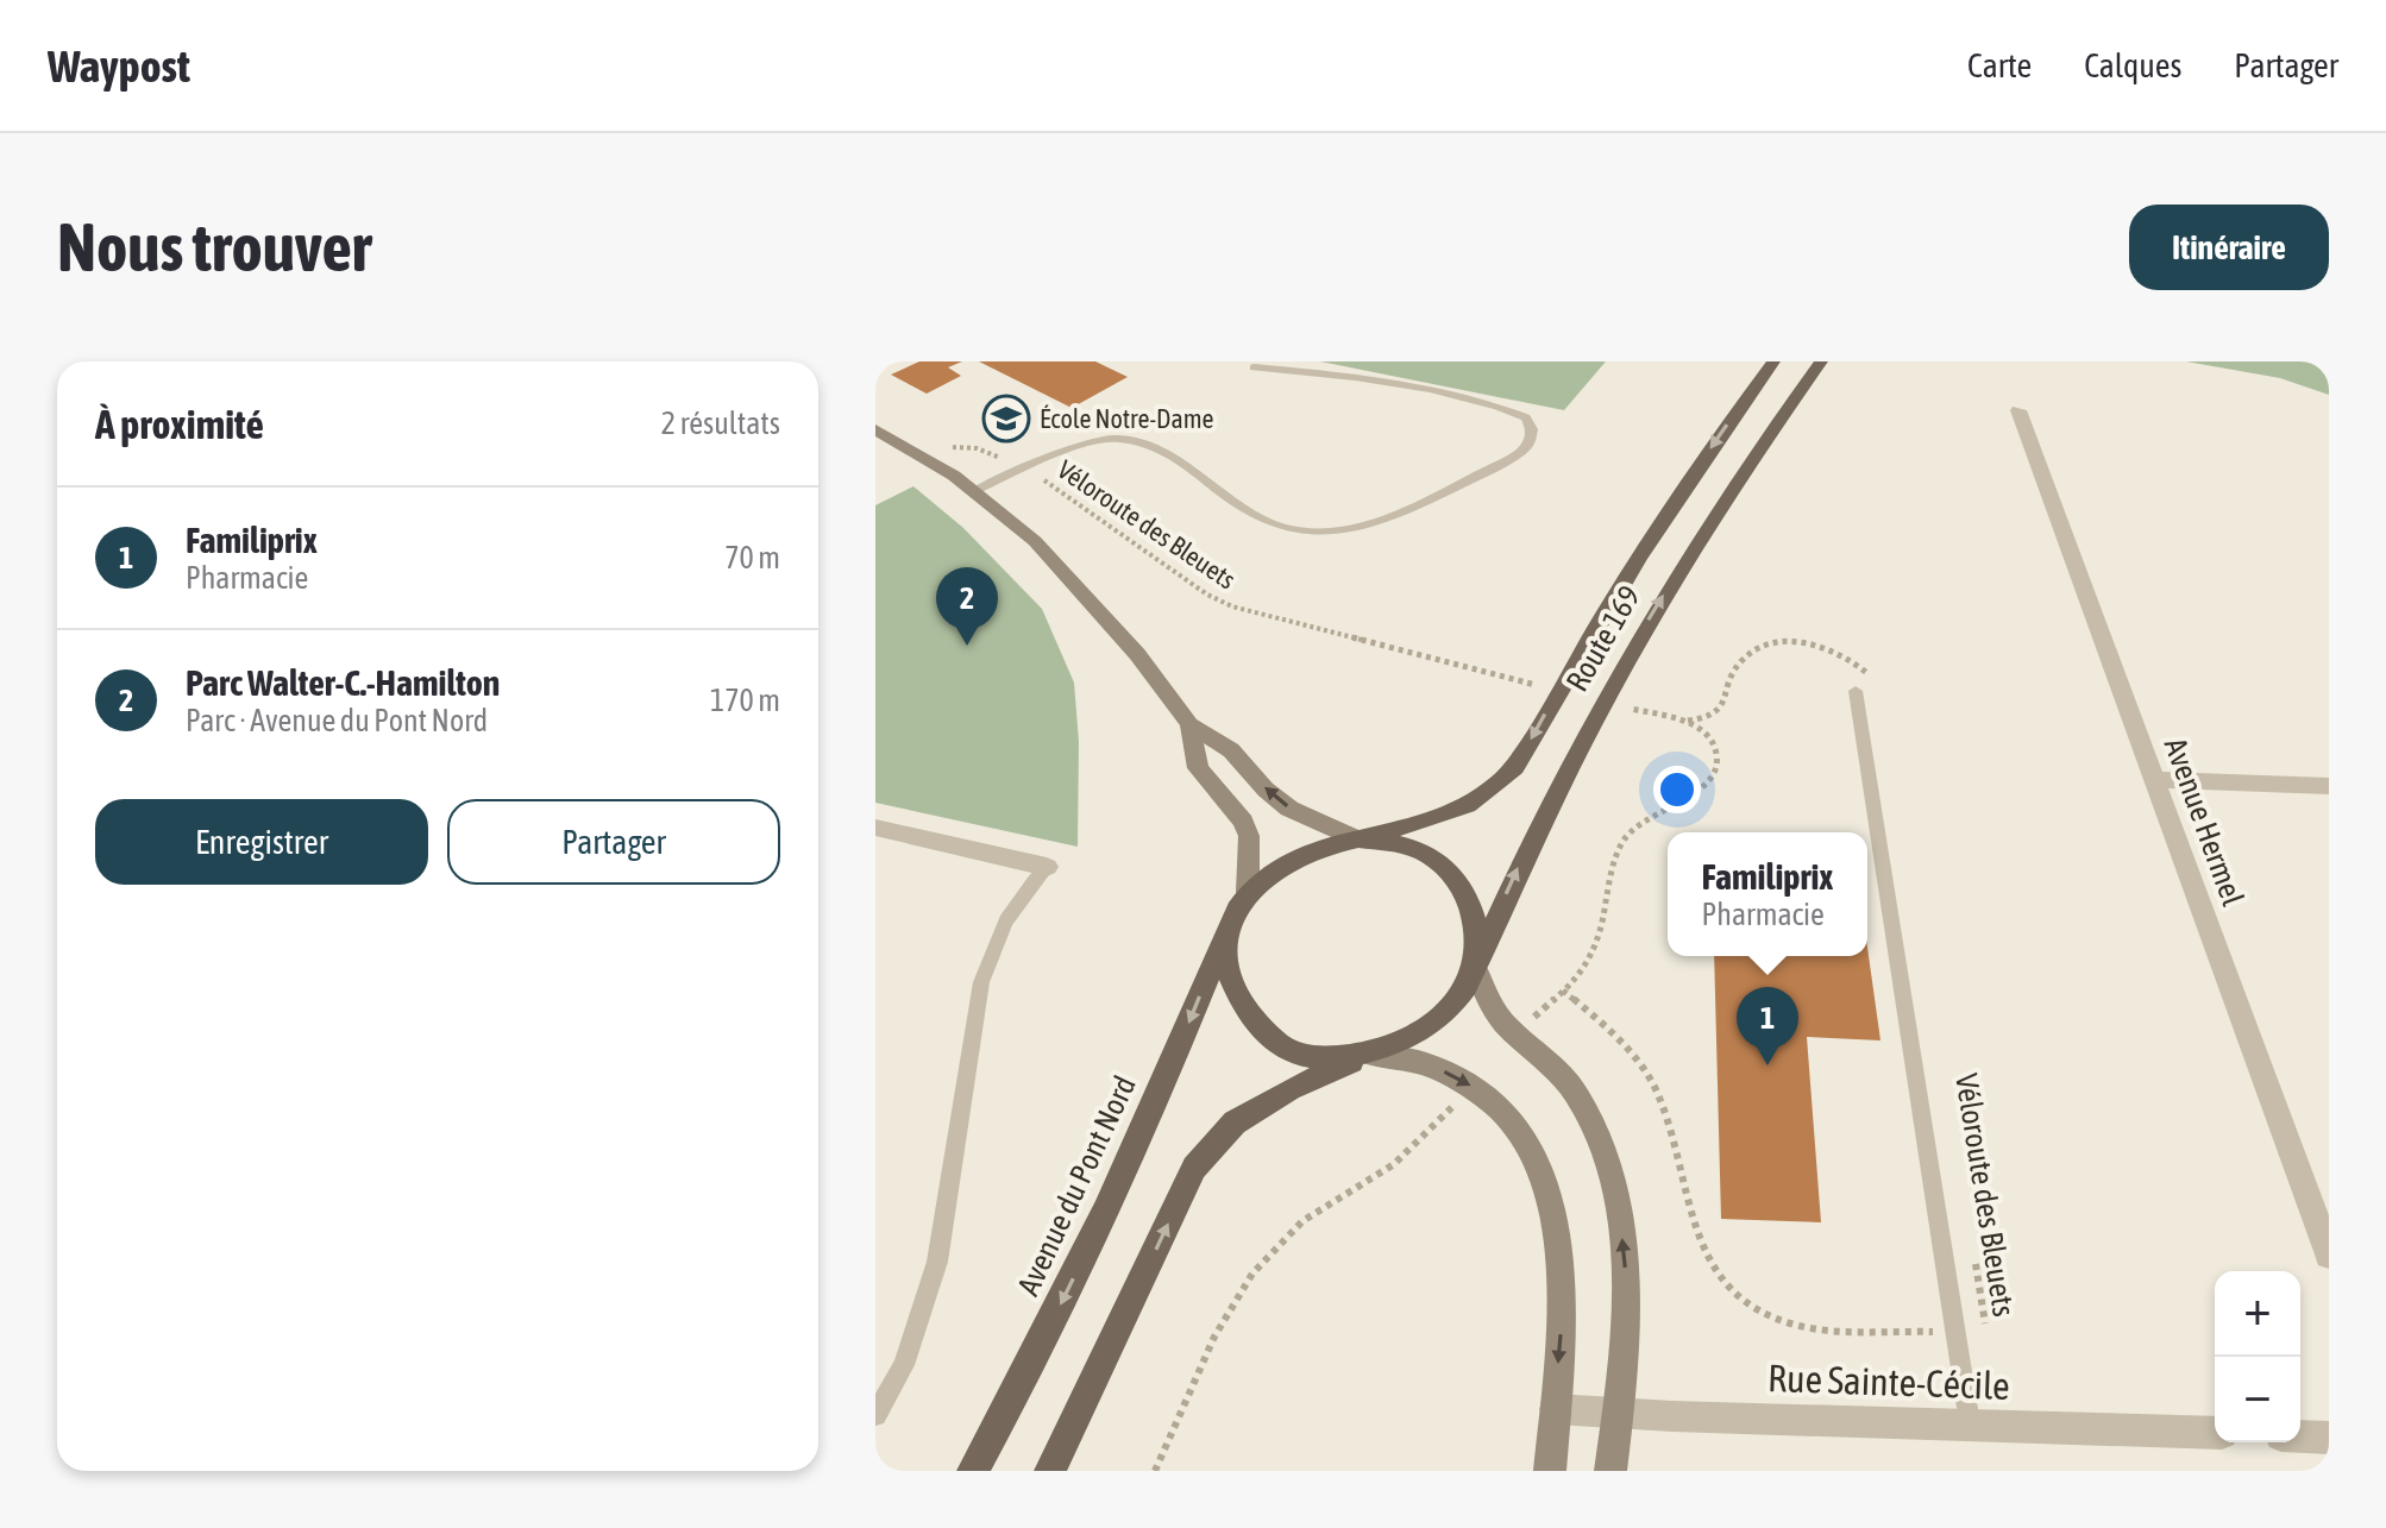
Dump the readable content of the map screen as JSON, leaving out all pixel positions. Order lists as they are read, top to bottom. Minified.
{"streets":{"main road":["Route 169","Avenue du Pont Nord"],"street":["Avenue Hermel","Rue Sainte-Cécile"],"path":["Véloroute des Bleuets"]},"crossings":[["Route 169","Avenue du Pont Nord"]],"places":{"school or university":["École Notre-Dame"]},"page":{"header":"Waypost","nav":["Carte","Calques","Partager"],"buttons":["Itinéraire",["Enregistrer","Partager"]],"title":"Nous trouver","heading":["À proximité","2 résultats"],"list":[{"mark":"1","name":"Familiprix","note":"Pharmacie","value":"70 m"},{"mark":"2","name":"Parc Walter-C.-Hamilton","note":"Parc · Avenue du Pont Nord","value":"170 m"}],"pins":["2","1"],"popup":["Familiprix","Pharmacie"],"map_buttons":["+","−"]}}
